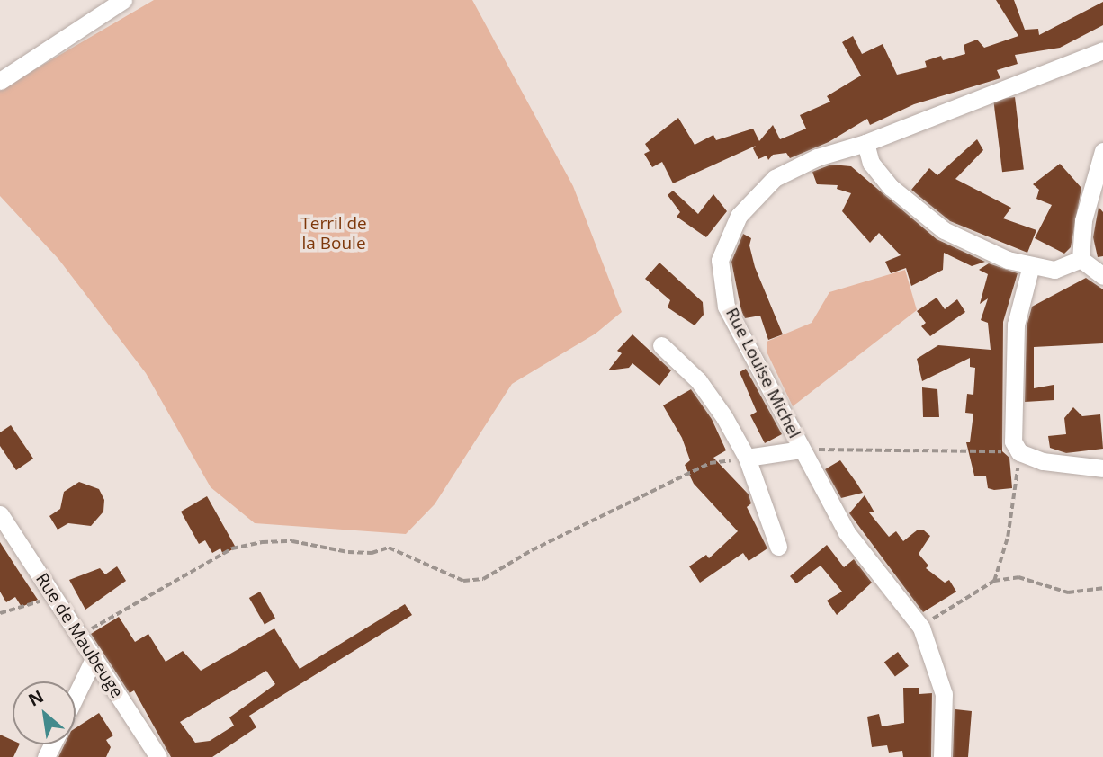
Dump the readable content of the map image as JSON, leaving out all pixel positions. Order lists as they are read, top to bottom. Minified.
{"streets":{"street":["Rue Louise Michel","Rue de Maubeuge"]},"parks":["Terril de la Boule"],"north":"top left"}
